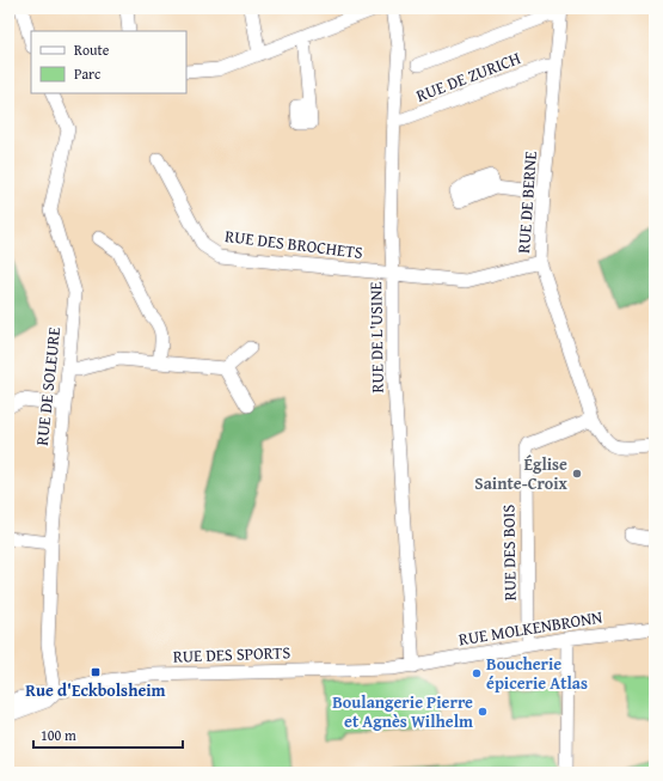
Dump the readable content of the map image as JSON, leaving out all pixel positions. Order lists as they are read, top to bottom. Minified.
{"streets":{"street":["RUE DE ZURICH","RUE DE BERNE","RUE DES BROCHETS","RUE DE L'USINE","RUE DE SOLEURE","RUE DES BOIS","RUE MOLKENBRONN","RUE DES SPORTS"]},"crossings":[["RUE DE ZURICH","RUE DE BERNE"],["RUE DE ZURICH","RUE DE L'USINE"],["RUE DE BERNE","RUE DES BROCHETS"],["RUE DE BERNE","RUE DES BOIS"],["RUE DES BROCHETS","RUE DE L'USINE"],["RUE DE L'USINE","RUE MOLKENBRONN"],["RUE DE L'USINE","RUE DES SPORTS"],["RUE DE SOLEURE","RUE DES SPORTS"],["RUE DES BOIS","RUE MOLKENBRONN"],["RUE MOLKENBRONN","RUE DES SPORTS"]],"places":{"other":["Église Sainte-Croix","Boucherie épicerie Atlas","Boulangerie Pierre et Agnès Wilhelm"],"transit":["Rue d'Eckbolsheim"]},"legend":["Route","Parc"],"scale_bar":"100 m"}
